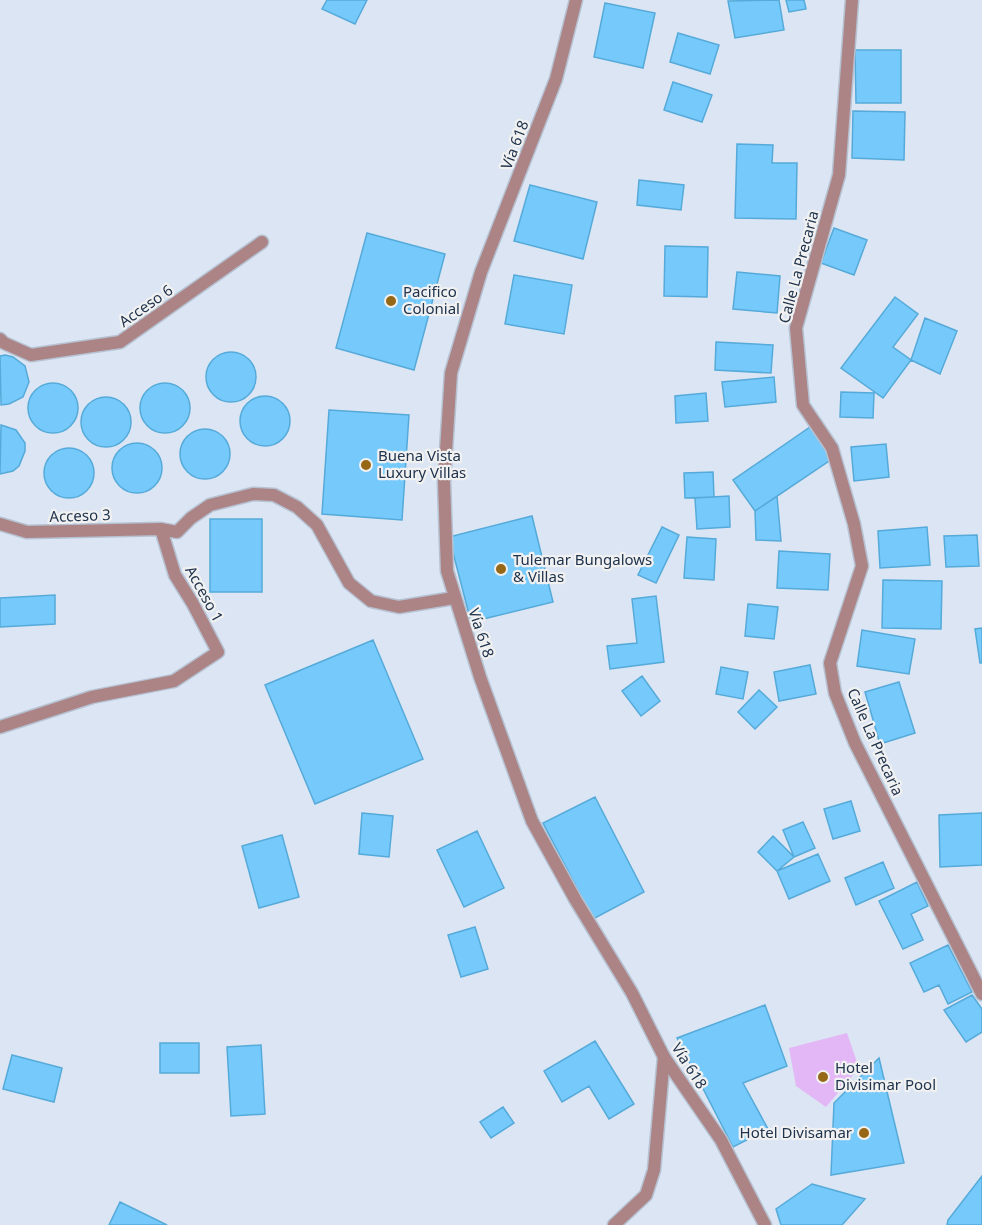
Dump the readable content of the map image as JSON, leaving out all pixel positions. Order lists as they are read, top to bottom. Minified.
{"streets":{"street":["Vía 618","Calle La Precaria","Acceso 6","Acceso 3","Acceso 1"]},"crossings":[["Acceso 3","Acceso 1"]],"places":["Pacifico Colonial","Buena Vista Luxury Villas","Tulemar Bungalows & Villas","Hotel Divisimar Pool","Hotel Divisamar"]}
